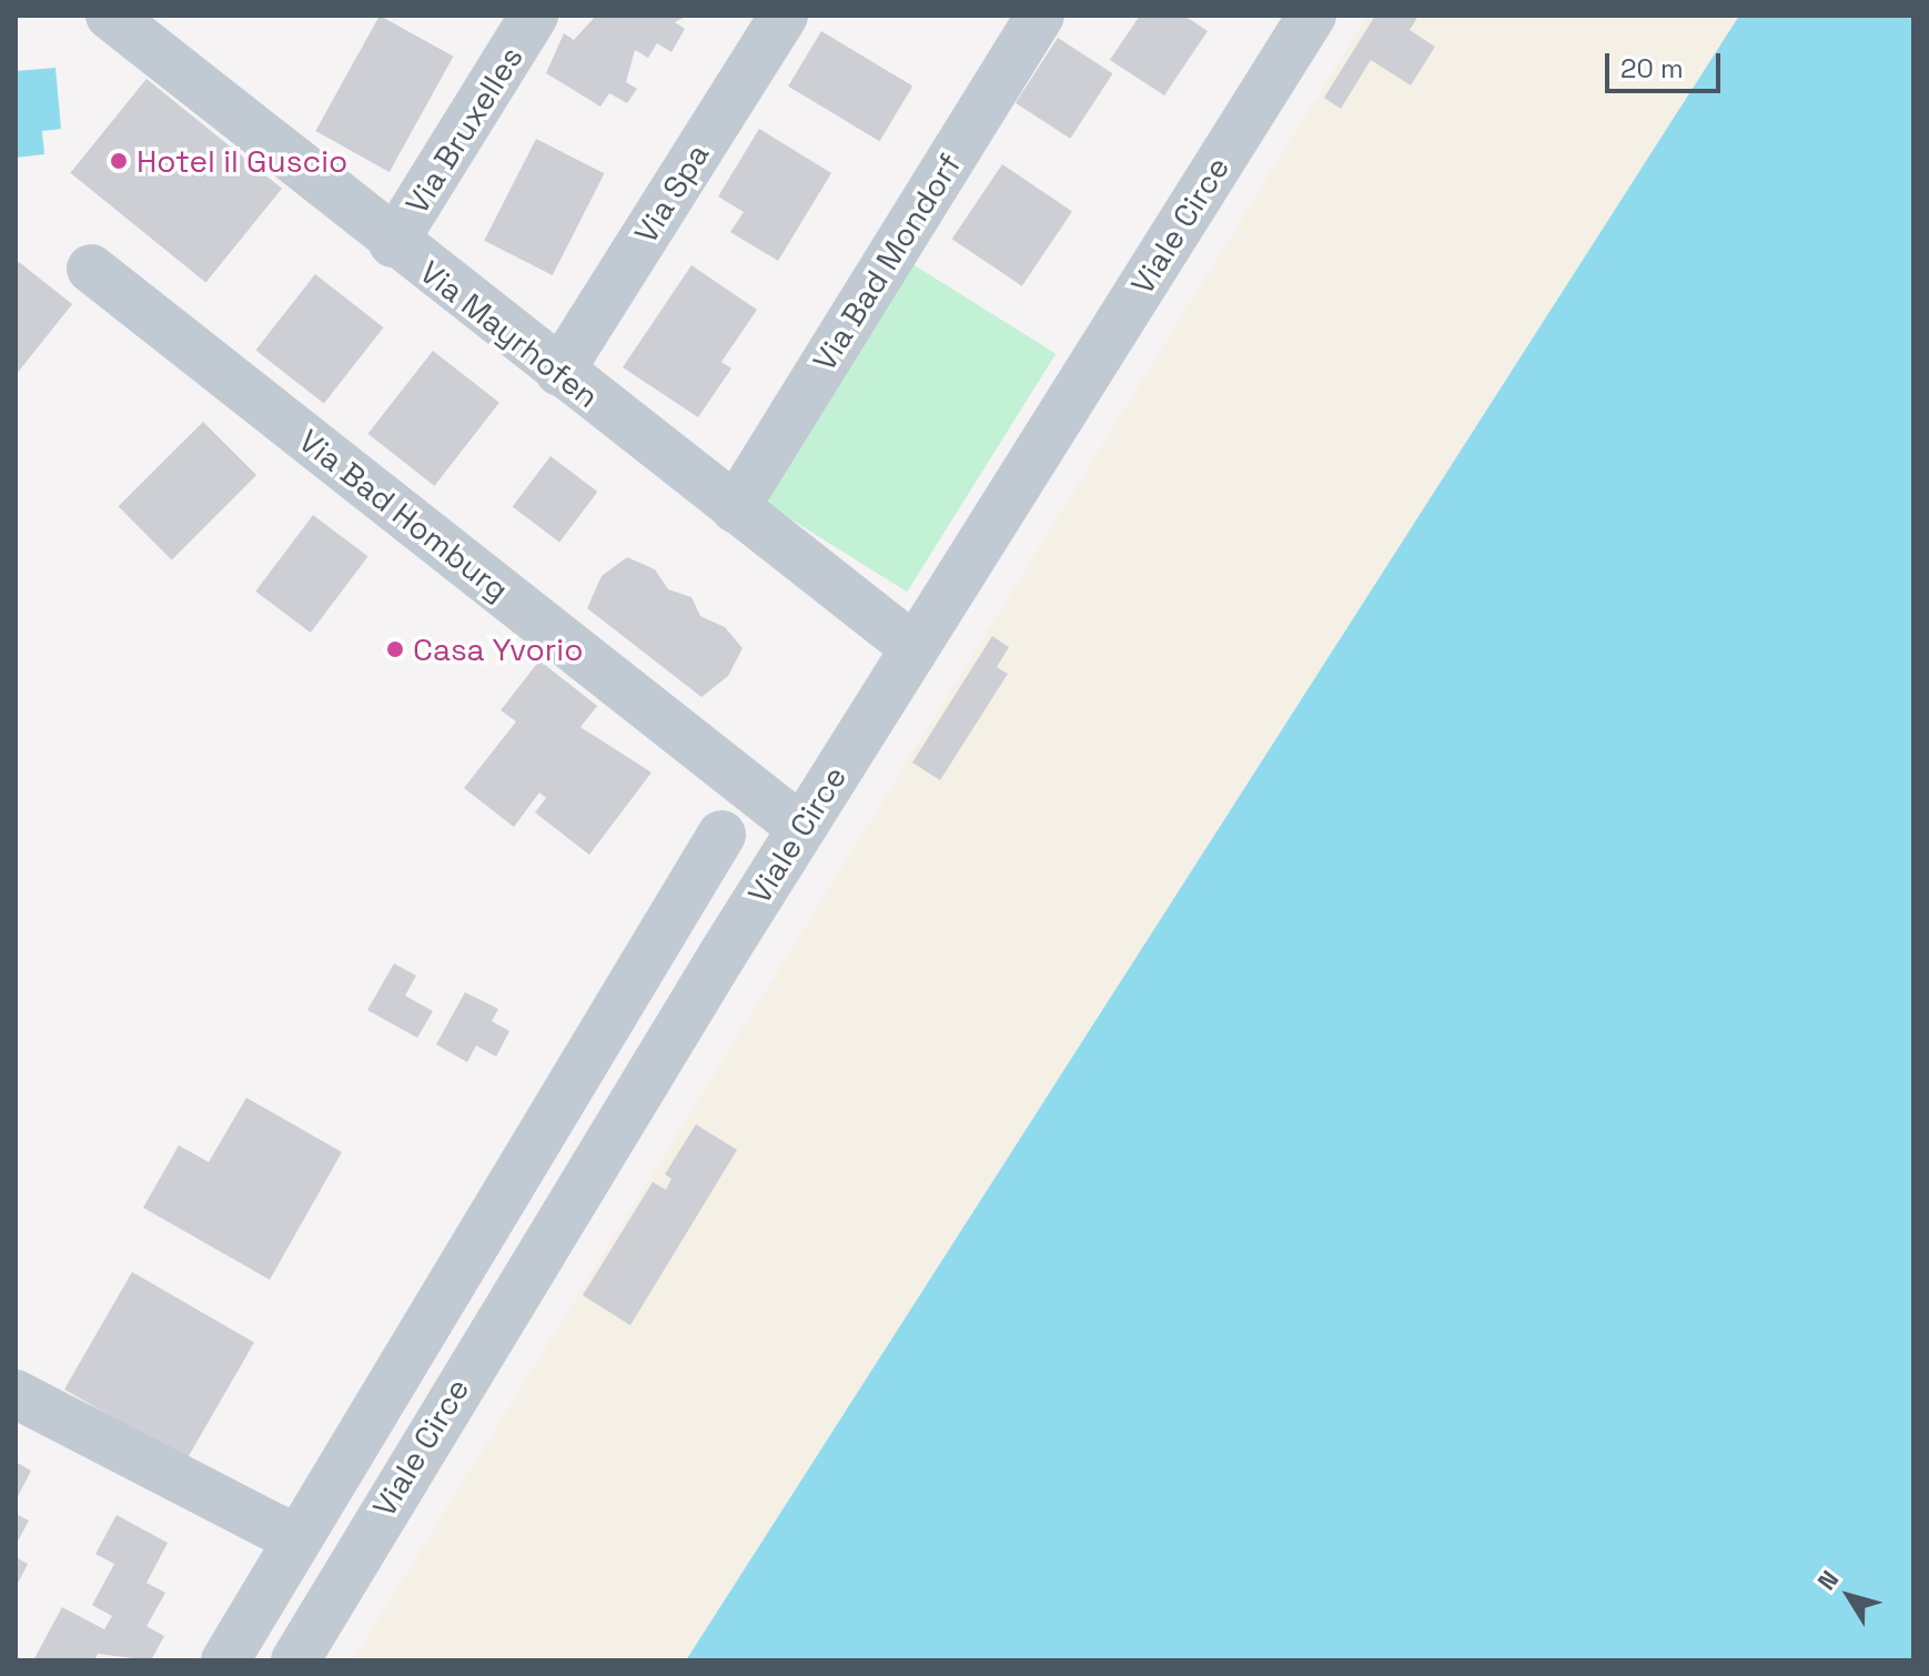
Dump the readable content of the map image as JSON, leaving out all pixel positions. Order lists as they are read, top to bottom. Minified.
{"streets":{"street":["Via Bruxelles","Via Spa","Viale Circe","Via Bad Mondorf","Via Mayrhofen","Via Bad Homburg"]},"crossings":[["Via Bruxelles","Via Mayrhofen"],["Via Spa","Via Mayrhofen"],["Viale Circe","Via Mayrhofen"],["Viale Circe","Via Bad Homburg"],["Via Bad Mondorf","Via Mayrhofen"]],"places":["Hotel il Guscio","Casa Yvorio"],"scale_bar":"20 m","north":"top left"}
